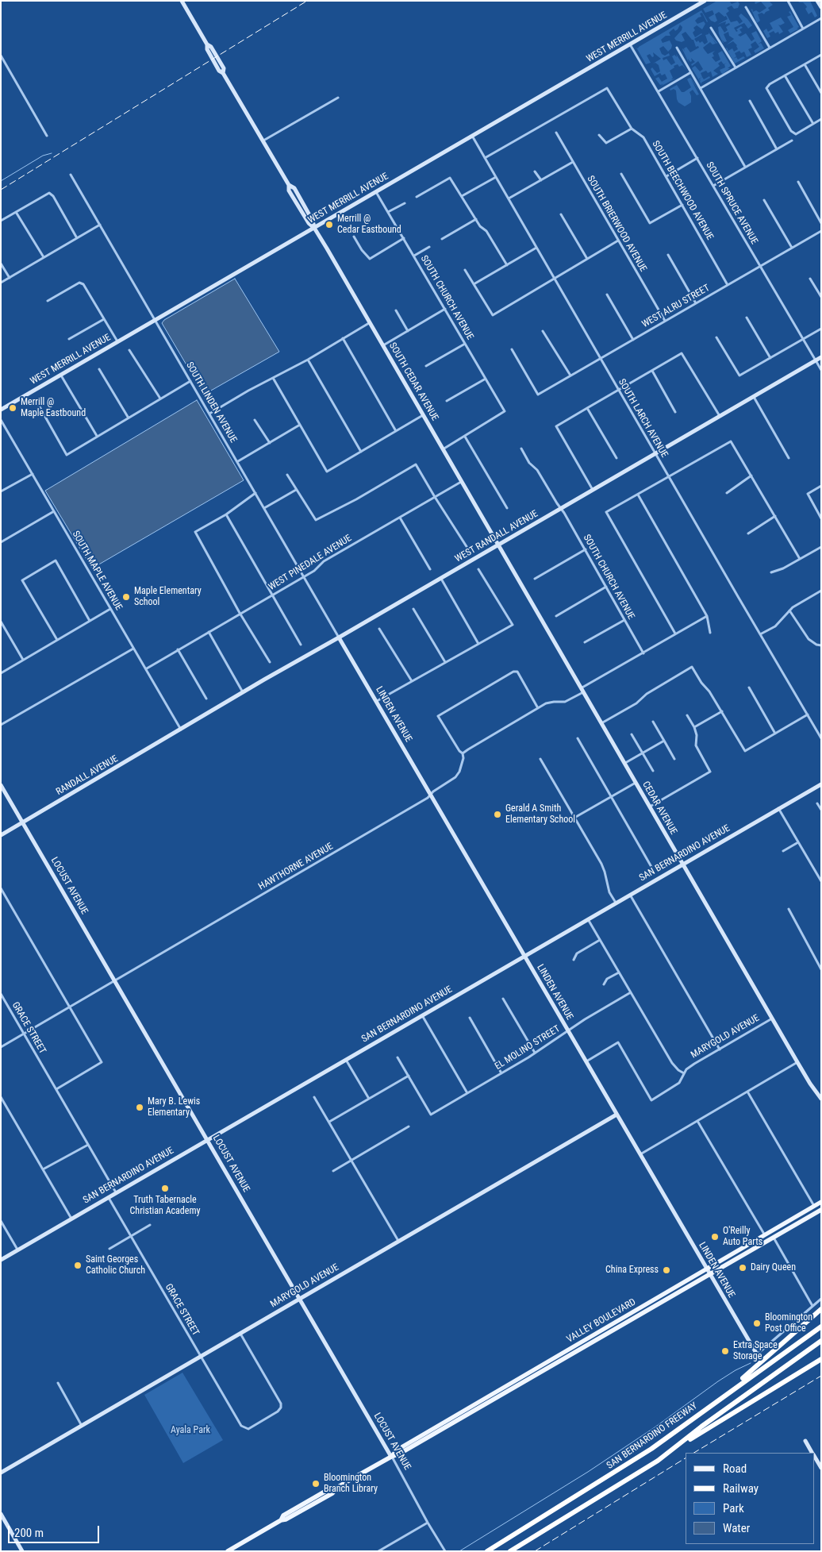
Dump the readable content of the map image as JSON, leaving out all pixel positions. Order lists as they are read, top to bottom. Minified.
{"streets":{"highway":["SAN BERNARDINO FREEWAY"],"main road":["VALLEY BOULEVARD"],"street":["WEST MERRILL AVENUE","SOUTH BEECHWOOD AVENUE","SOUTH SPRUCE AVENUE","SOUTH BRIERWOOD AVENUE","SOUTH CHURCH AVENUE","WEST ALRU STREET","SOUTH CEDAR AVENUE","SOUTH LINDEN AVENUE","SOUTH LARCH AVENUE","WEST RANDALL AVENUE","WEST PINEDALE AVENUE","SOUTH MAPLE AVENUE","LINDEN AVENUE","RANDALL AVENUE","CEDAR AVENUE","SAN BERNARDINO AVENUE","HAWTHORNE AVENUE","LOCUST AVENUE","GRACE STREET","MARYGOLD AVENUE","EL MOLINO STREET"]},"crossings":[["WEST MERRILL AVENUE","SOUTH SPRUCE AVENUE"],["WEST MERRILL AVENUE","SOUTH CHURCH AVENUE"],["WEST MERRILL AVENUE","SOUTH CEDAR AVENUE"],["WEST MERRILL AVENUE","SOUTH LINDEN AVENUE"],["WEST MERRILL AVENUE","SOUTH LARCH AVENUE"],["SOUTH BEECHWOOD AVENUE","WEST ALRU STREET"],["SOUTH BEECHWOOD AVENUE","SOUTH LARCH AVENUE"],["SOUTH SPRUCE AVENUE","WEST ALRU STREET"],["SOUTH SPRUCE AVENUE","WEST RANDALL AVENUE"],["SOUTH BRIERWOOD AVENUE","WEST ALRU STREET"],["SOUTH CHURCH AVENUE","WEST RANDALL AVENUE"],["WEST ALRU STREET","SOUTH LARCH AVENUE"],["SOUTH CEDAR AVENUE","WEST RANDALL AVENUE"],["SOUTH CEDAR AVENUE","WEST PINEDALE AVENUE"],["SOUTH CEDAR AVENUE","CEDAR AVENUE"],["SOUTH LINDEN AVENUE","WEST RANDALL AVENUE"],["SOUTH LINDEN AVENUE","WEST PINEDALE AVENUE"],["SOUTH LINDEN AVENUE","LINDEN AVENUE"],["SOUTH LARCH AVENUE","WEST RANDALL AVENUE"],["WEST RANDALL AVENUE","SOUTH MAPLE AVENUE"],["WEST RANDALL AVENUE","LINDEN AVENUE"],["WEST RANDALL AVENUE","RANDALL AVENUE"],["WEST RANDALL AVENUE","CEDAR AVENUE"],["WEST PINEDALE AVENUE","SOUTH MAPLE AVENUE"],["SOUTH MAPLE AVENUE","RANDALL AVENUE"],["LINDEN AVENUE","SAN BERNARDINO AVENUE"],["LINDEN AVENUE","HAWTHORNE AVENUE"],["LINDEN AVENUE","MARYGOLD AVENUE"],["LINDEN AVENUE","EL MOLINO STREET"],["LINDEN AVENUE","VALLEY BOULEVARD"],["RANDALL AVENUE","LOCUST AVENUE"],["CEDAR AVENUE","SAN BERNARDINO AVENUE"],["CEDAR AVENUE","MARYGOLD AVENUE"],["SAN BERNARDINO AVENUE","LOCUST AVENUE"],["SAN BERNARDINO AVENUE","GRACE STREET"],["HAWTHORNE AVENUE","LOCUST AVENUE"],["HAWTHORNE AVENUE","GRACE STREET"],["LOCUST AVENUE","MARYGOLD AVENUE"],["LOCUST AVENUE","VALLEY BOULEVARD"],["GRACE STREET","MARYGOLD AVENUE"]],"parks":["Ayala Park"],"places":["Merrill @ Cedar Eastbound","Merrill @ Maple Eastbound","Maple Elementary School","Gerald A Smith Elementary School","Mary B. Lewis Elementary","Truth Tabernacle Christian Academy","O'Reilly Auto Parts","Saint Georges Catholic Church","Dairy Queen","China Express","Bloomington Post Office","Extra Space Storage","Bloomington Branch Library"],"legend":["Road","Railway","Park","Water"],"scale_bar":"200 m"}
